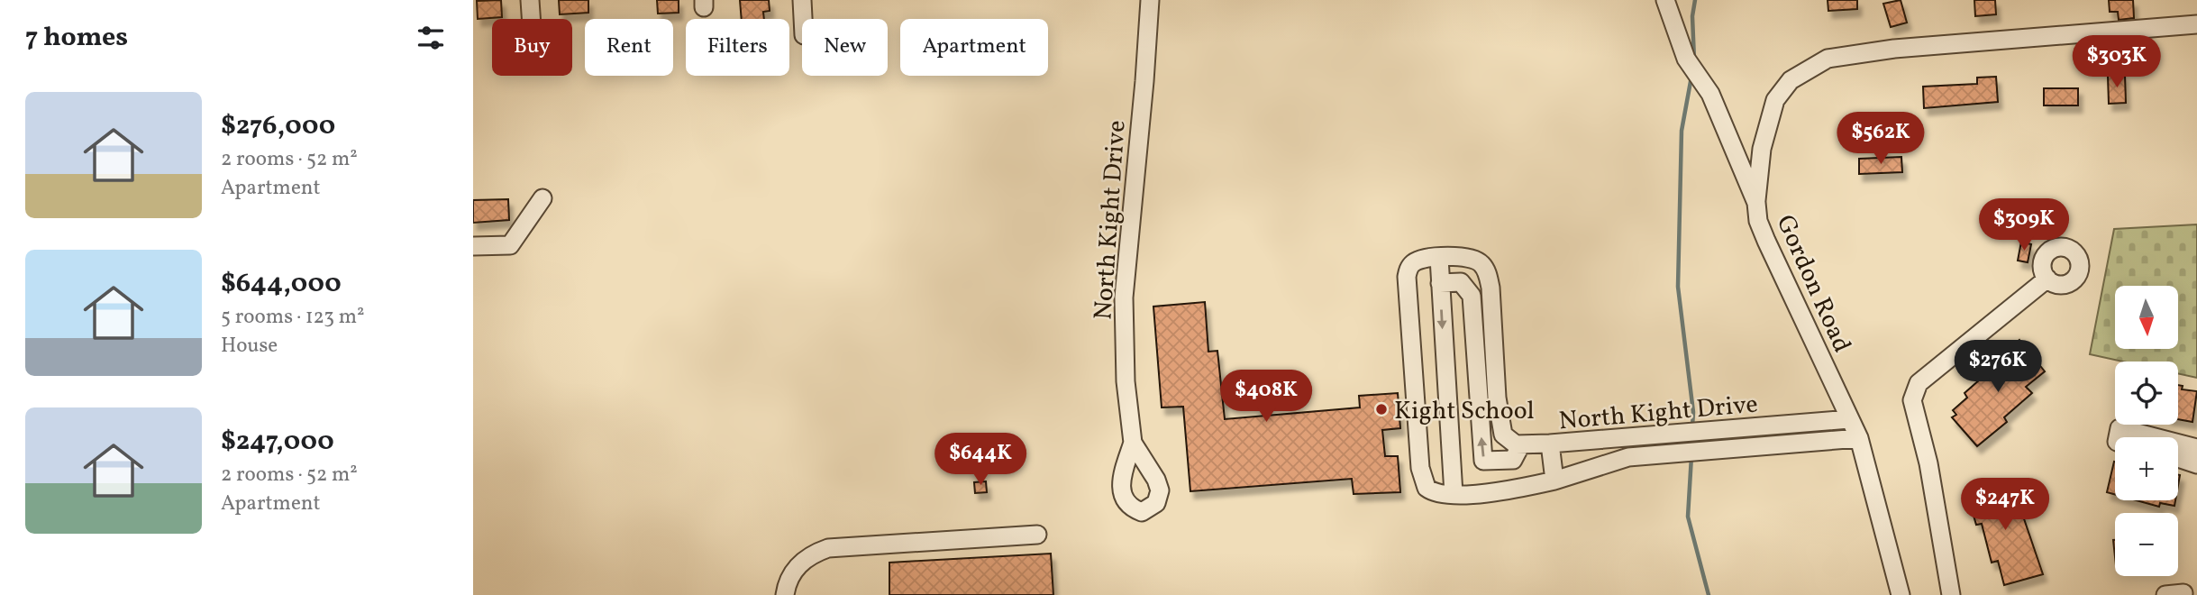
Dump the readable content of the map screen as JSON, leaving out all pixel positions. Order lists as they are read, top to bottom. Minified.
{"streets":{"street":["North Kight Drive","Gordon Road"]},"crossings":[["North Kight Drive","Gordon Road"]],"places":["Kight School"],"north":"bottom","page":{"heading":"7 homes","chip":["Buy","Rent","Filters","New","Apartment"],"price":["$303K","$562K","$309K","$276K","$408K","$644K","$247K"],"list":[{"name":"$276,000","note":"2 rooms · 52 m² · Apartment"},{"name":"$644,000","note":"5 rooms · 123 m² · House"},{"name":"$247,000","note":"2 rooms · 52 m² · Apartment"}],"map_buttons":["+","−"]}}
